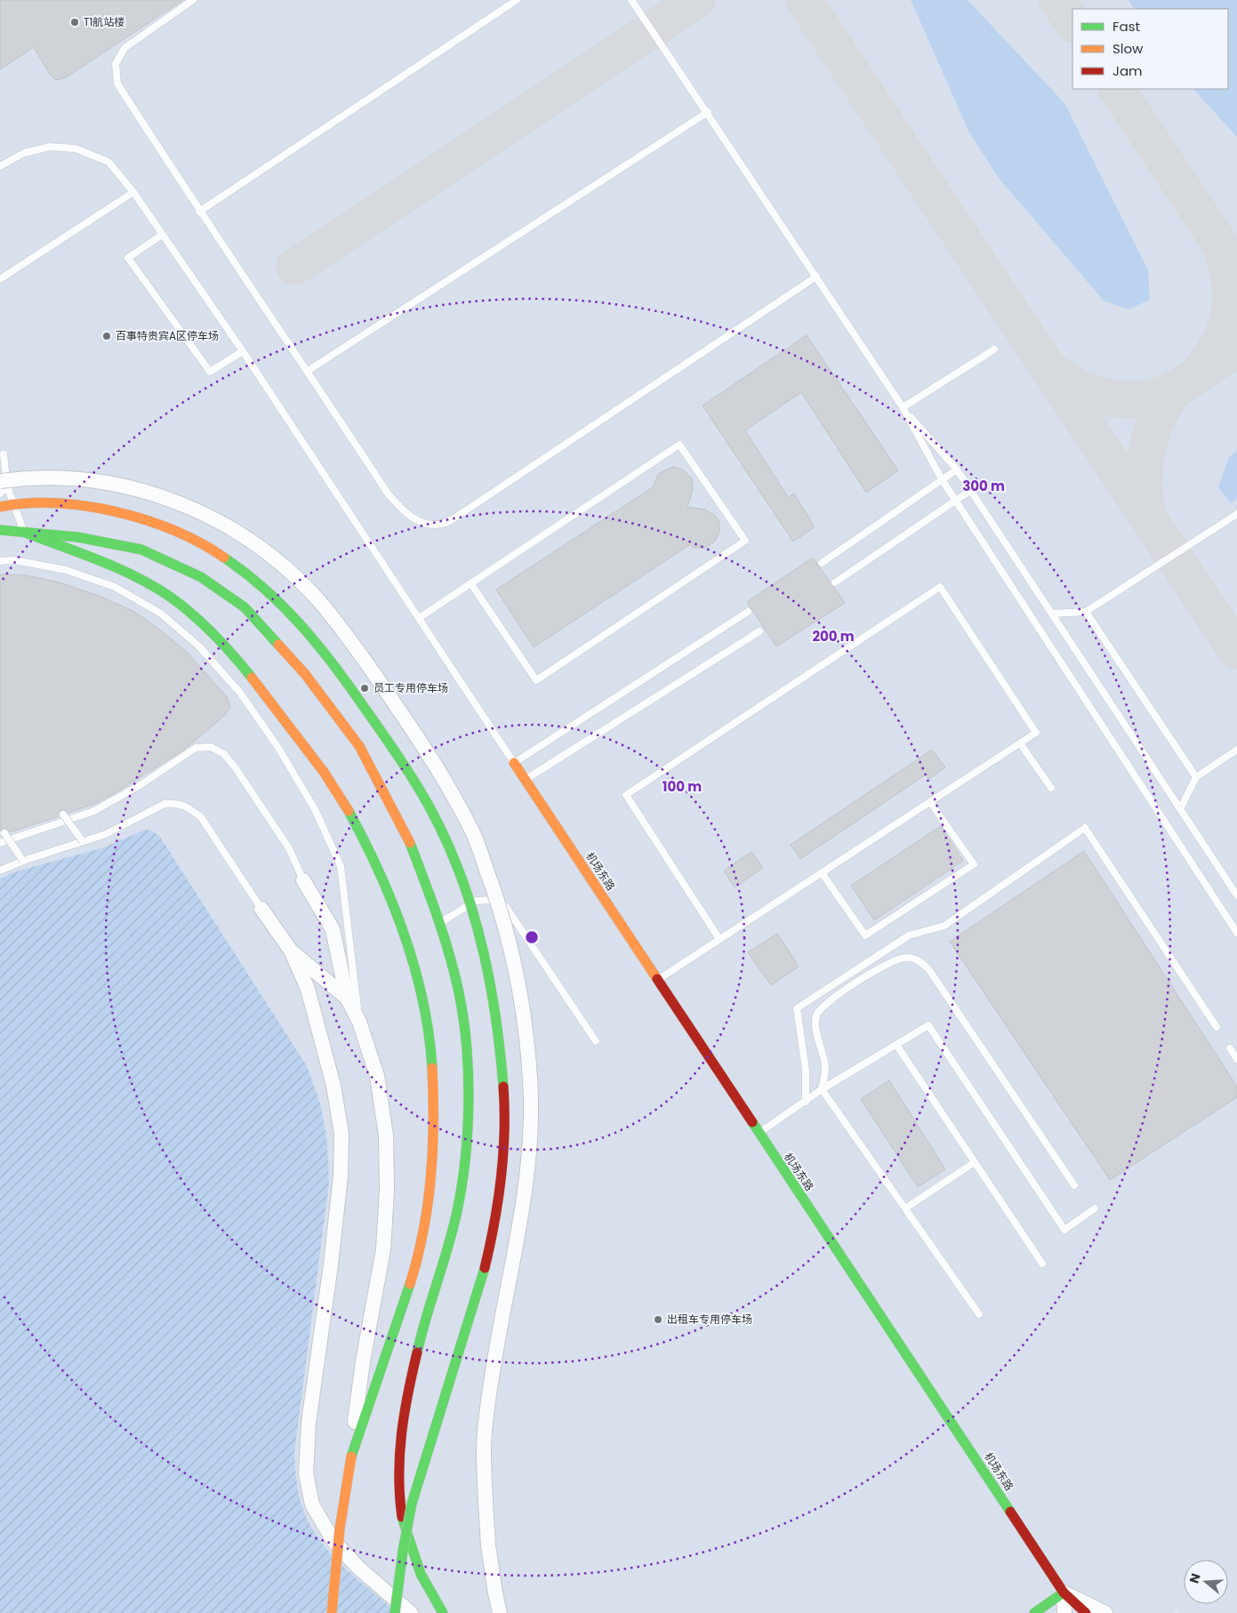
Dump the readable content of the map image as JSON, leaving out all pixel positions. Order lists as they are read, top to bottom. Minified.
{"streets":{"main road":["机场东路"]},"places":["T1航站楼","百事特贵宾A区停车场","员工专用停车场","出租车专用停车场"],"legend":["Fast","Slow","Jam"],"north":"left","rings":["300 m","200 m","100 m"]}
